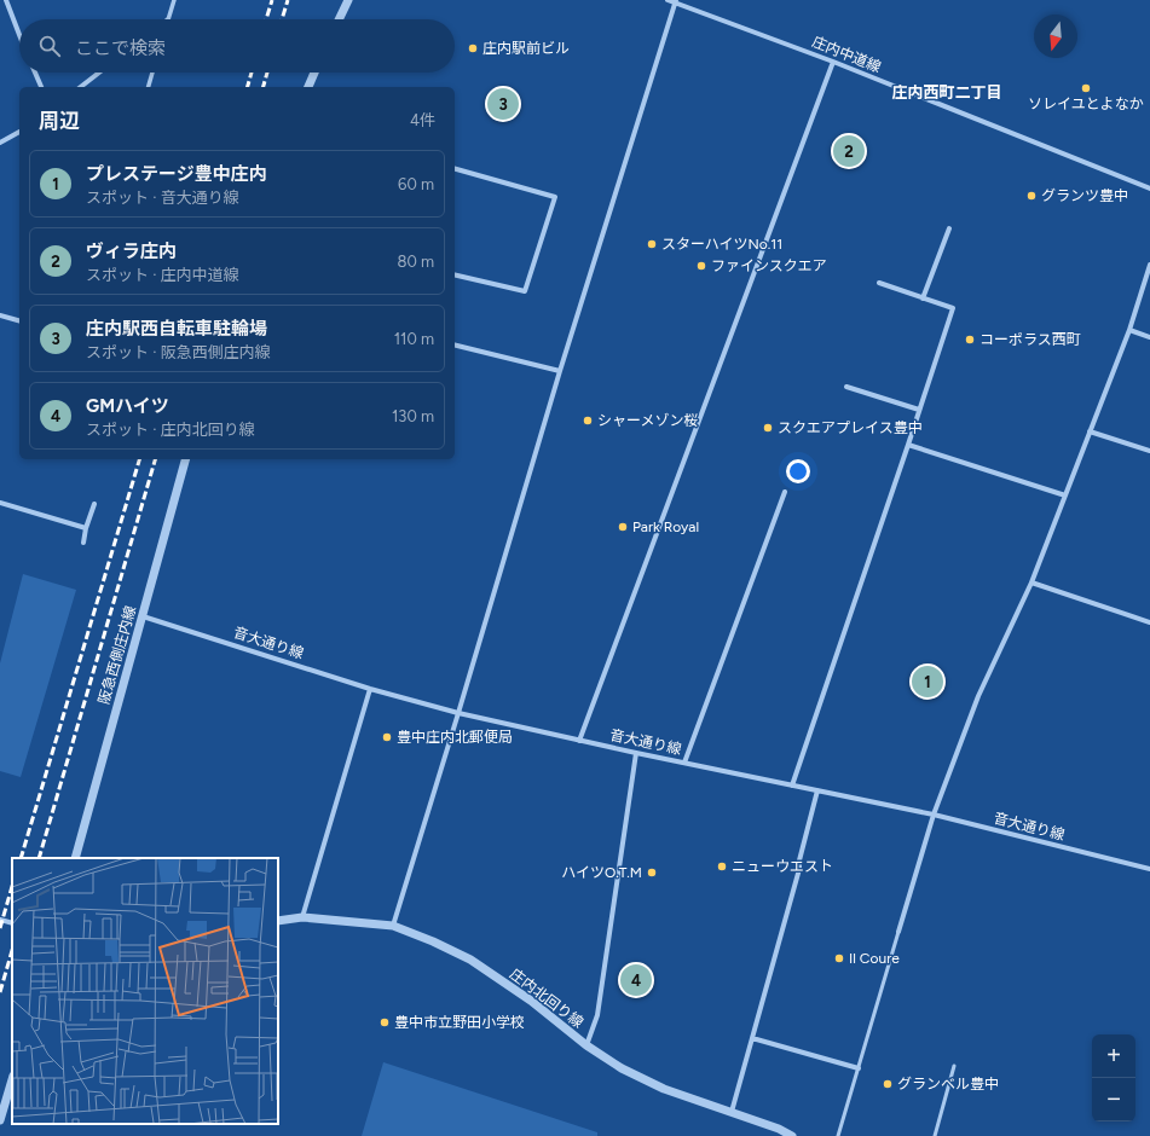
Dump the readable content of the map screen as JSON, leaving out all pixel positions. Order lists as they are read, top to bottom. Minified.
{"streets":{"street":["庄内中道線","音大通り線","阪急西側庄内線","庄内北回り線"]},"crossings":[["音大通り線","阪急西側庄内線"]],"districts":["庄内西町二丁目"],"places":["庄内駅前ビル","ソレイユとよなか","グランツ豊中","スターハイツNo.11","ファインスクエア","コーポラス西町","シャーメゾン桜","スクエアプレイス豊中","Park Royal","豊中庄内北郵便局","ニューウエスト","ハイツO.T.M","Il Coure","豊中市立野田小学校","グランベル豊中"],"north":"bottom","page":{"search":"ここで検索","pins":["3","2","1","4"],"heading":["周辺","4件"],"list":[{"mark":"1","name":"プレステージ豊中庄内","note":"スポット · 音大通り線","value":"60 m"},{"mark":"2","name":"ヴィラ庄内","note":"スポット · 庄内中道線","value":"80 m"},{"mark":"3","name":"庄内駅西自転車駐輪場","note":"スポット · 阪急西側庄内線","value":"110 m"},{"mark":"4","name":"GMハイツ","note":"スポット · 庄内北回り線","value":"130 m"}],"map_buttons":["+","−"]}}
